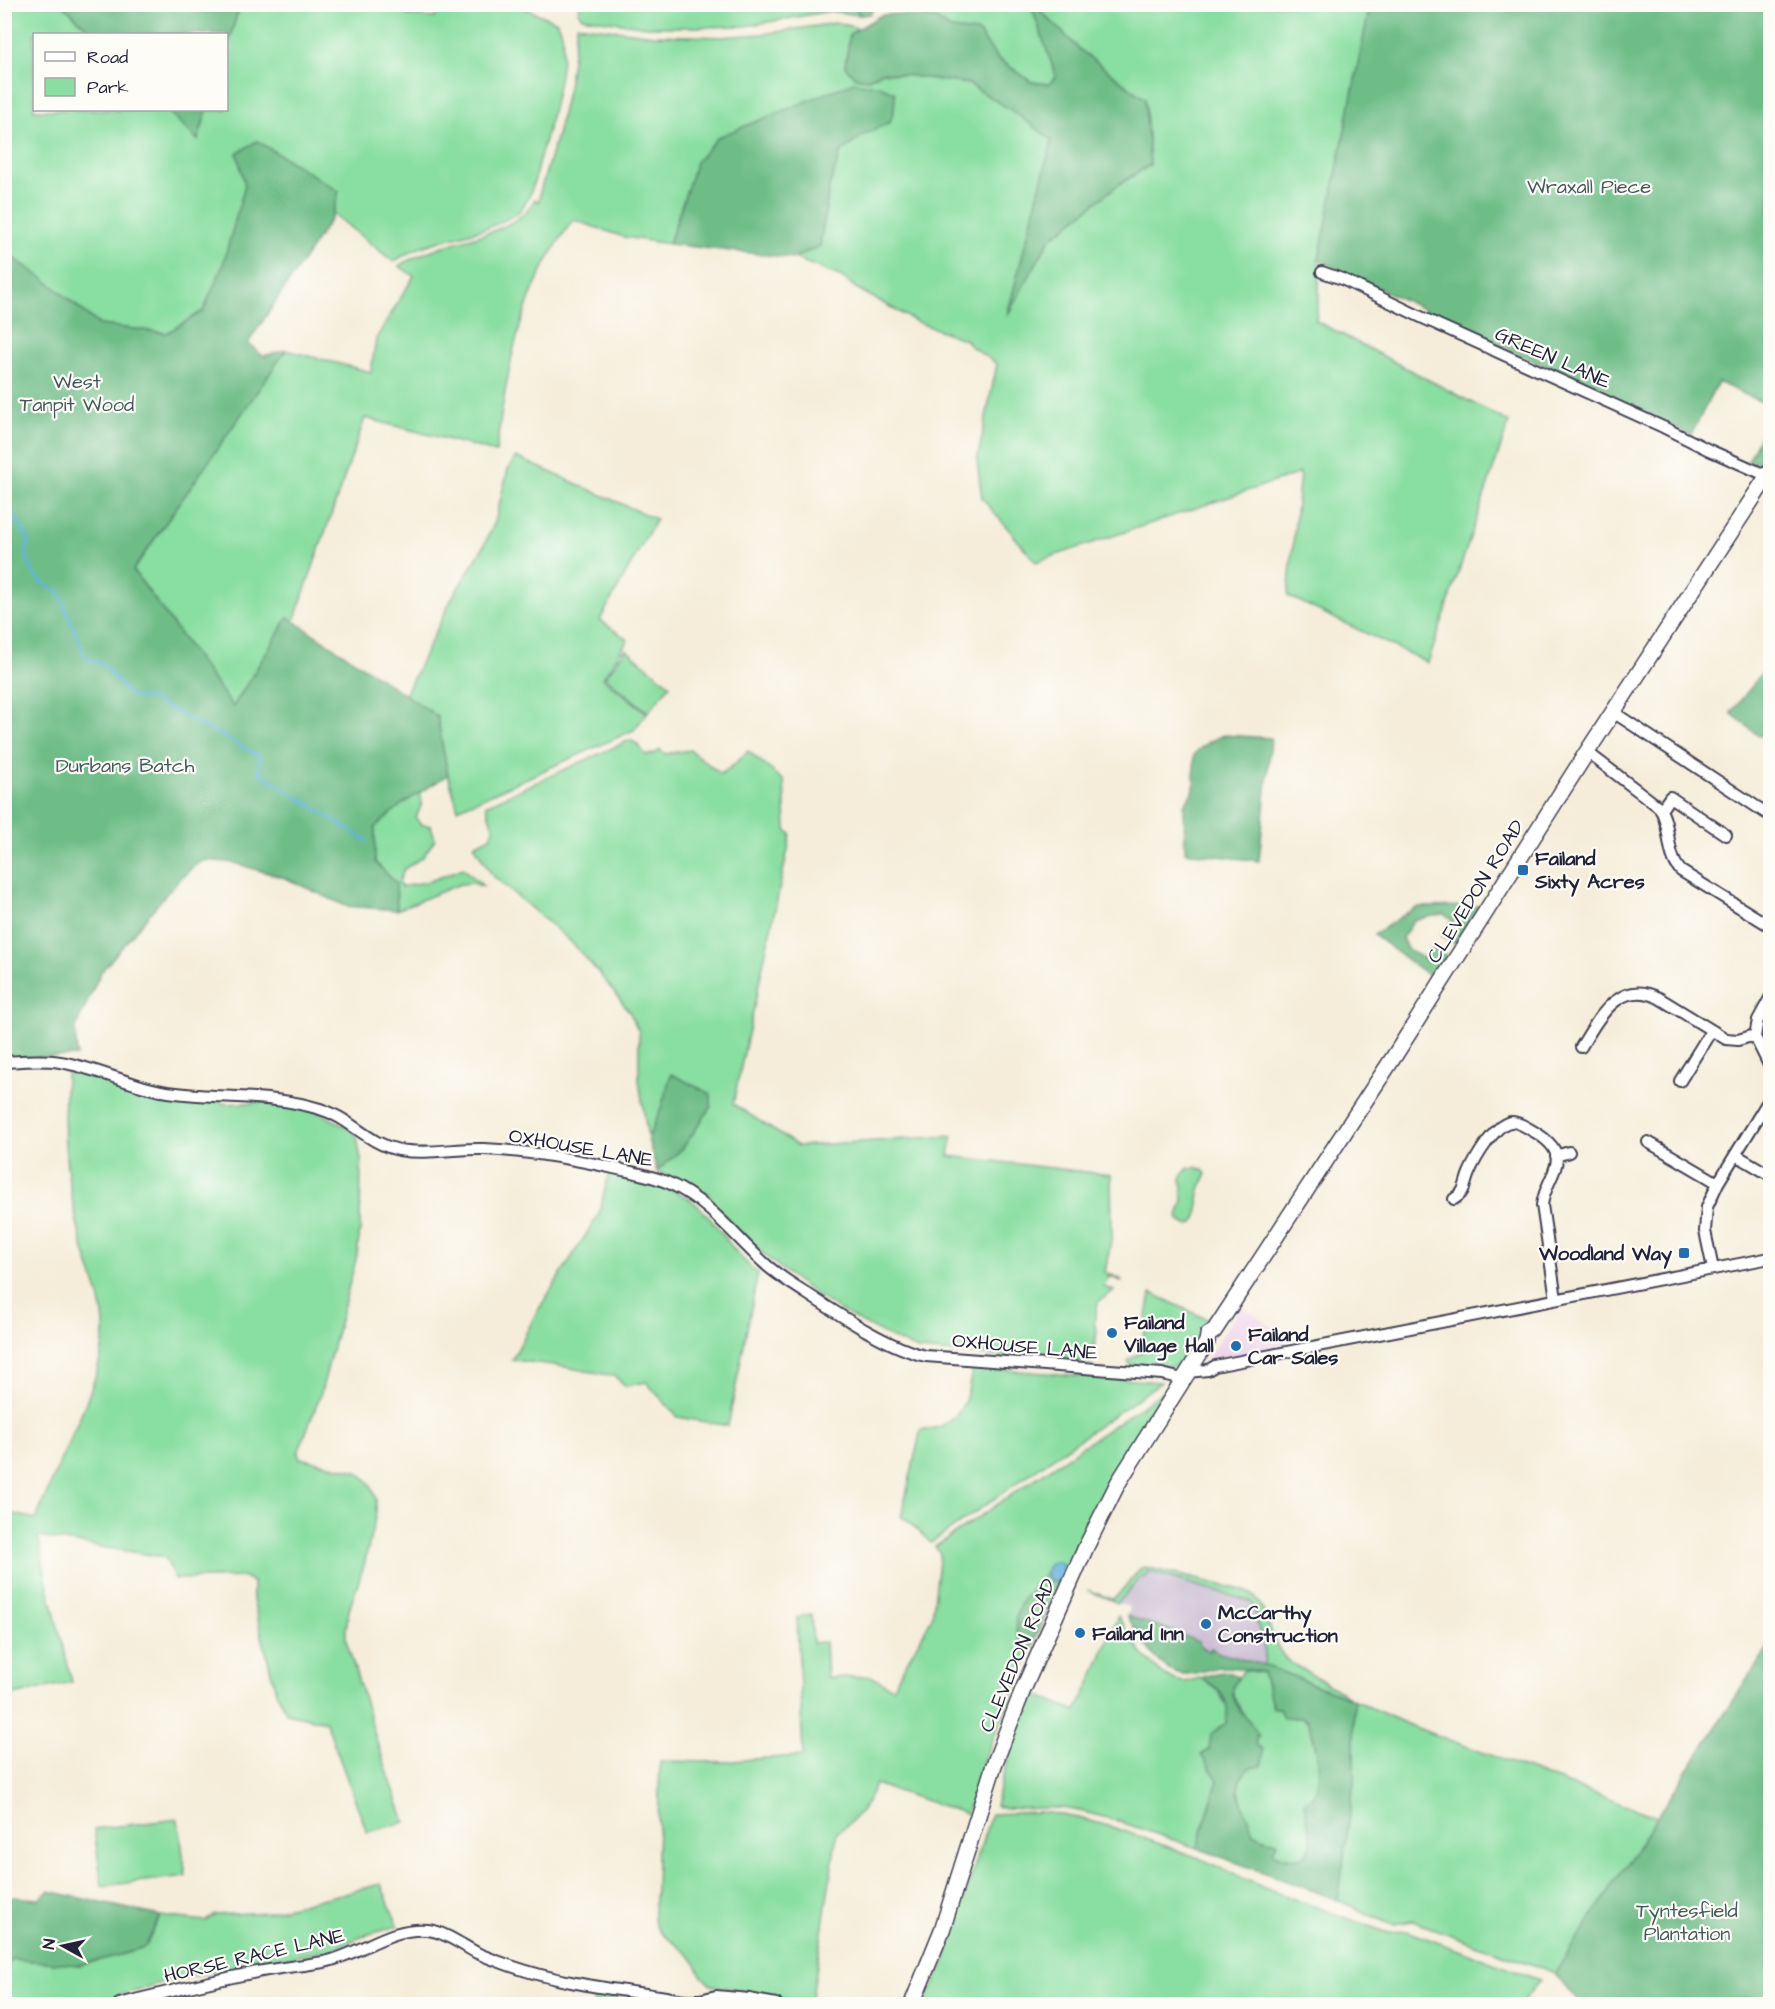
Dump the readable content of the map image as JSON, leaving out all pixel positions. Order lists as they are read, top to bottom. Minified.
{"streets":{"main road":["CLEVEDON ROAD"],"street":["GREEN LANE","OXHOUSE LANE","HORSE RACE LANE"]},"crossings":[["GREEN LANE","CLEVEDON ROAD"],["CLEVEDON ROAD","OXHOUSE LANE"]],"parks":["Wraxall Piece","West Tanpit Wood","Durbans Batch","Tyntesfield Plantation"],"places":{"transit":["Failand Sixty Acres","Woodland Way"],"other":["Failand Village Hall","Failand Car Sales","McCarthy Construction","Failand Inn"]},"legend":["Road","Park"],"north":"left"}
